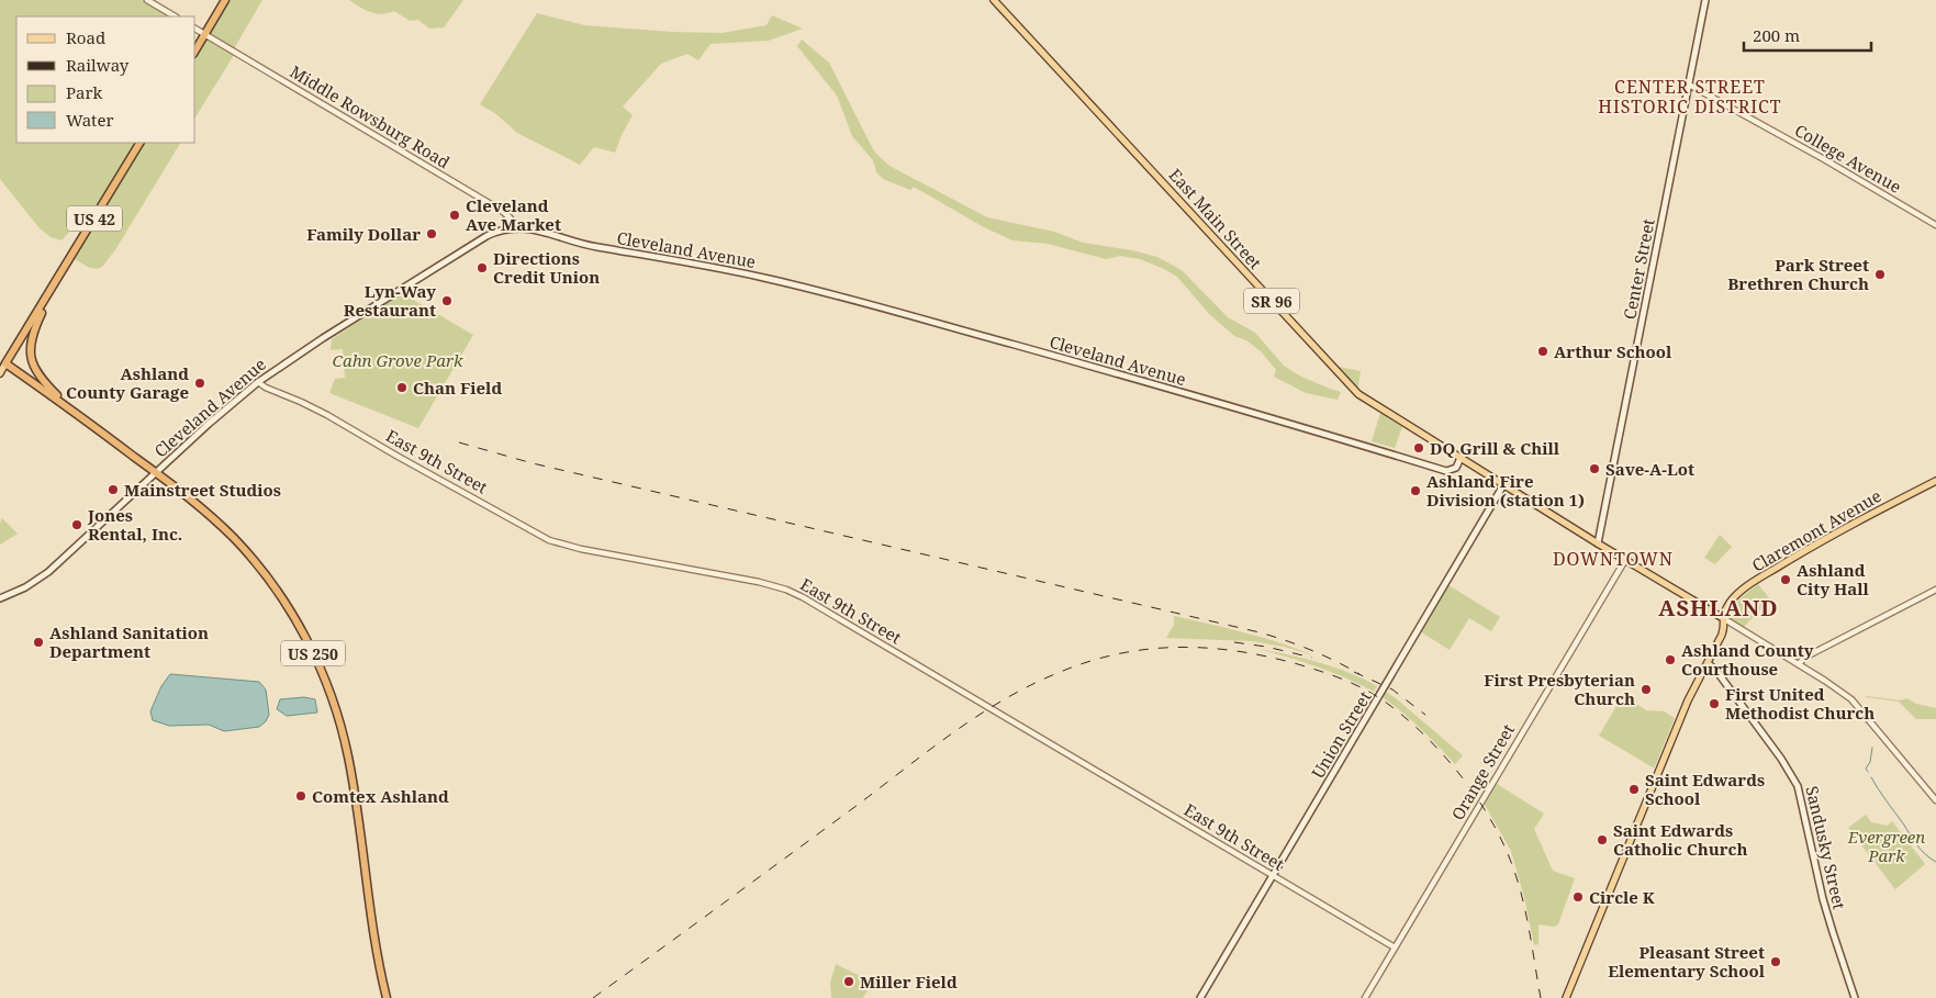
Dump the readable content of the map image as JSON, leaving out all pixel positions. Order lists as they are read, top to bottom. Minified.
{"streets":{"highway":["US 42","US 250"],"main road":["East Main Street","Cleveland Avenue","Center Street","SR 96","Claremont Avenue","Union Street","Sandusky Street"],"street":["Middle Rowsburg Road","College Avenue","East 9th Street","Orange Street"]},"crossings":[["Middle Rowsburg Road","Cleveland Avenue"],["College Avenue","Center Street"],["US 42","US 250"],["East Main Street","Cleveland Avenue"],["East Main Street","Center Street"],["East Main Street","Claremont Avenue"],["East Main Street","Union Street"],["East Main Street","Orange Street"],["Cleveland Avenue","East 9th Street"],["Cleveland Avenue","US 250"],["East 9th Street","Union Street"],["East 9th Street","Orange Street"],["Claremont Avenue","Sandusky Street"]],"districts":["CENTER STREET HISTORIC DISTRICT","DOWNTOWN","ASHLAND"],"parks":["Cahn Grove Park","Evergreen Park"],"places":["Cleveland Ave Market","Family Dollar","Directions Credit Union","Park Street Brethren Church","Lyn-Way Restaurant","Arthur School","Ashland County Garage","Chan Field","DQ Grill & Chill","Save-A-Lot","Mainstreet Studios","Ashland Fire Division (station 1)","Jones Rental, Inc.","Ashland City Hall","Ashland Sanitation Department","Ashland County Courthouse","First Presbyterian Church","First United Methodist Church","Saint Edwards School","Comtex Ashland","Saint Edwards Catholic Church","Circle K","Pleasant Street Elementary School","Miller Field"],"legend":["Road","Railway","Park","Water"],"scale_bar":"200 m"}
